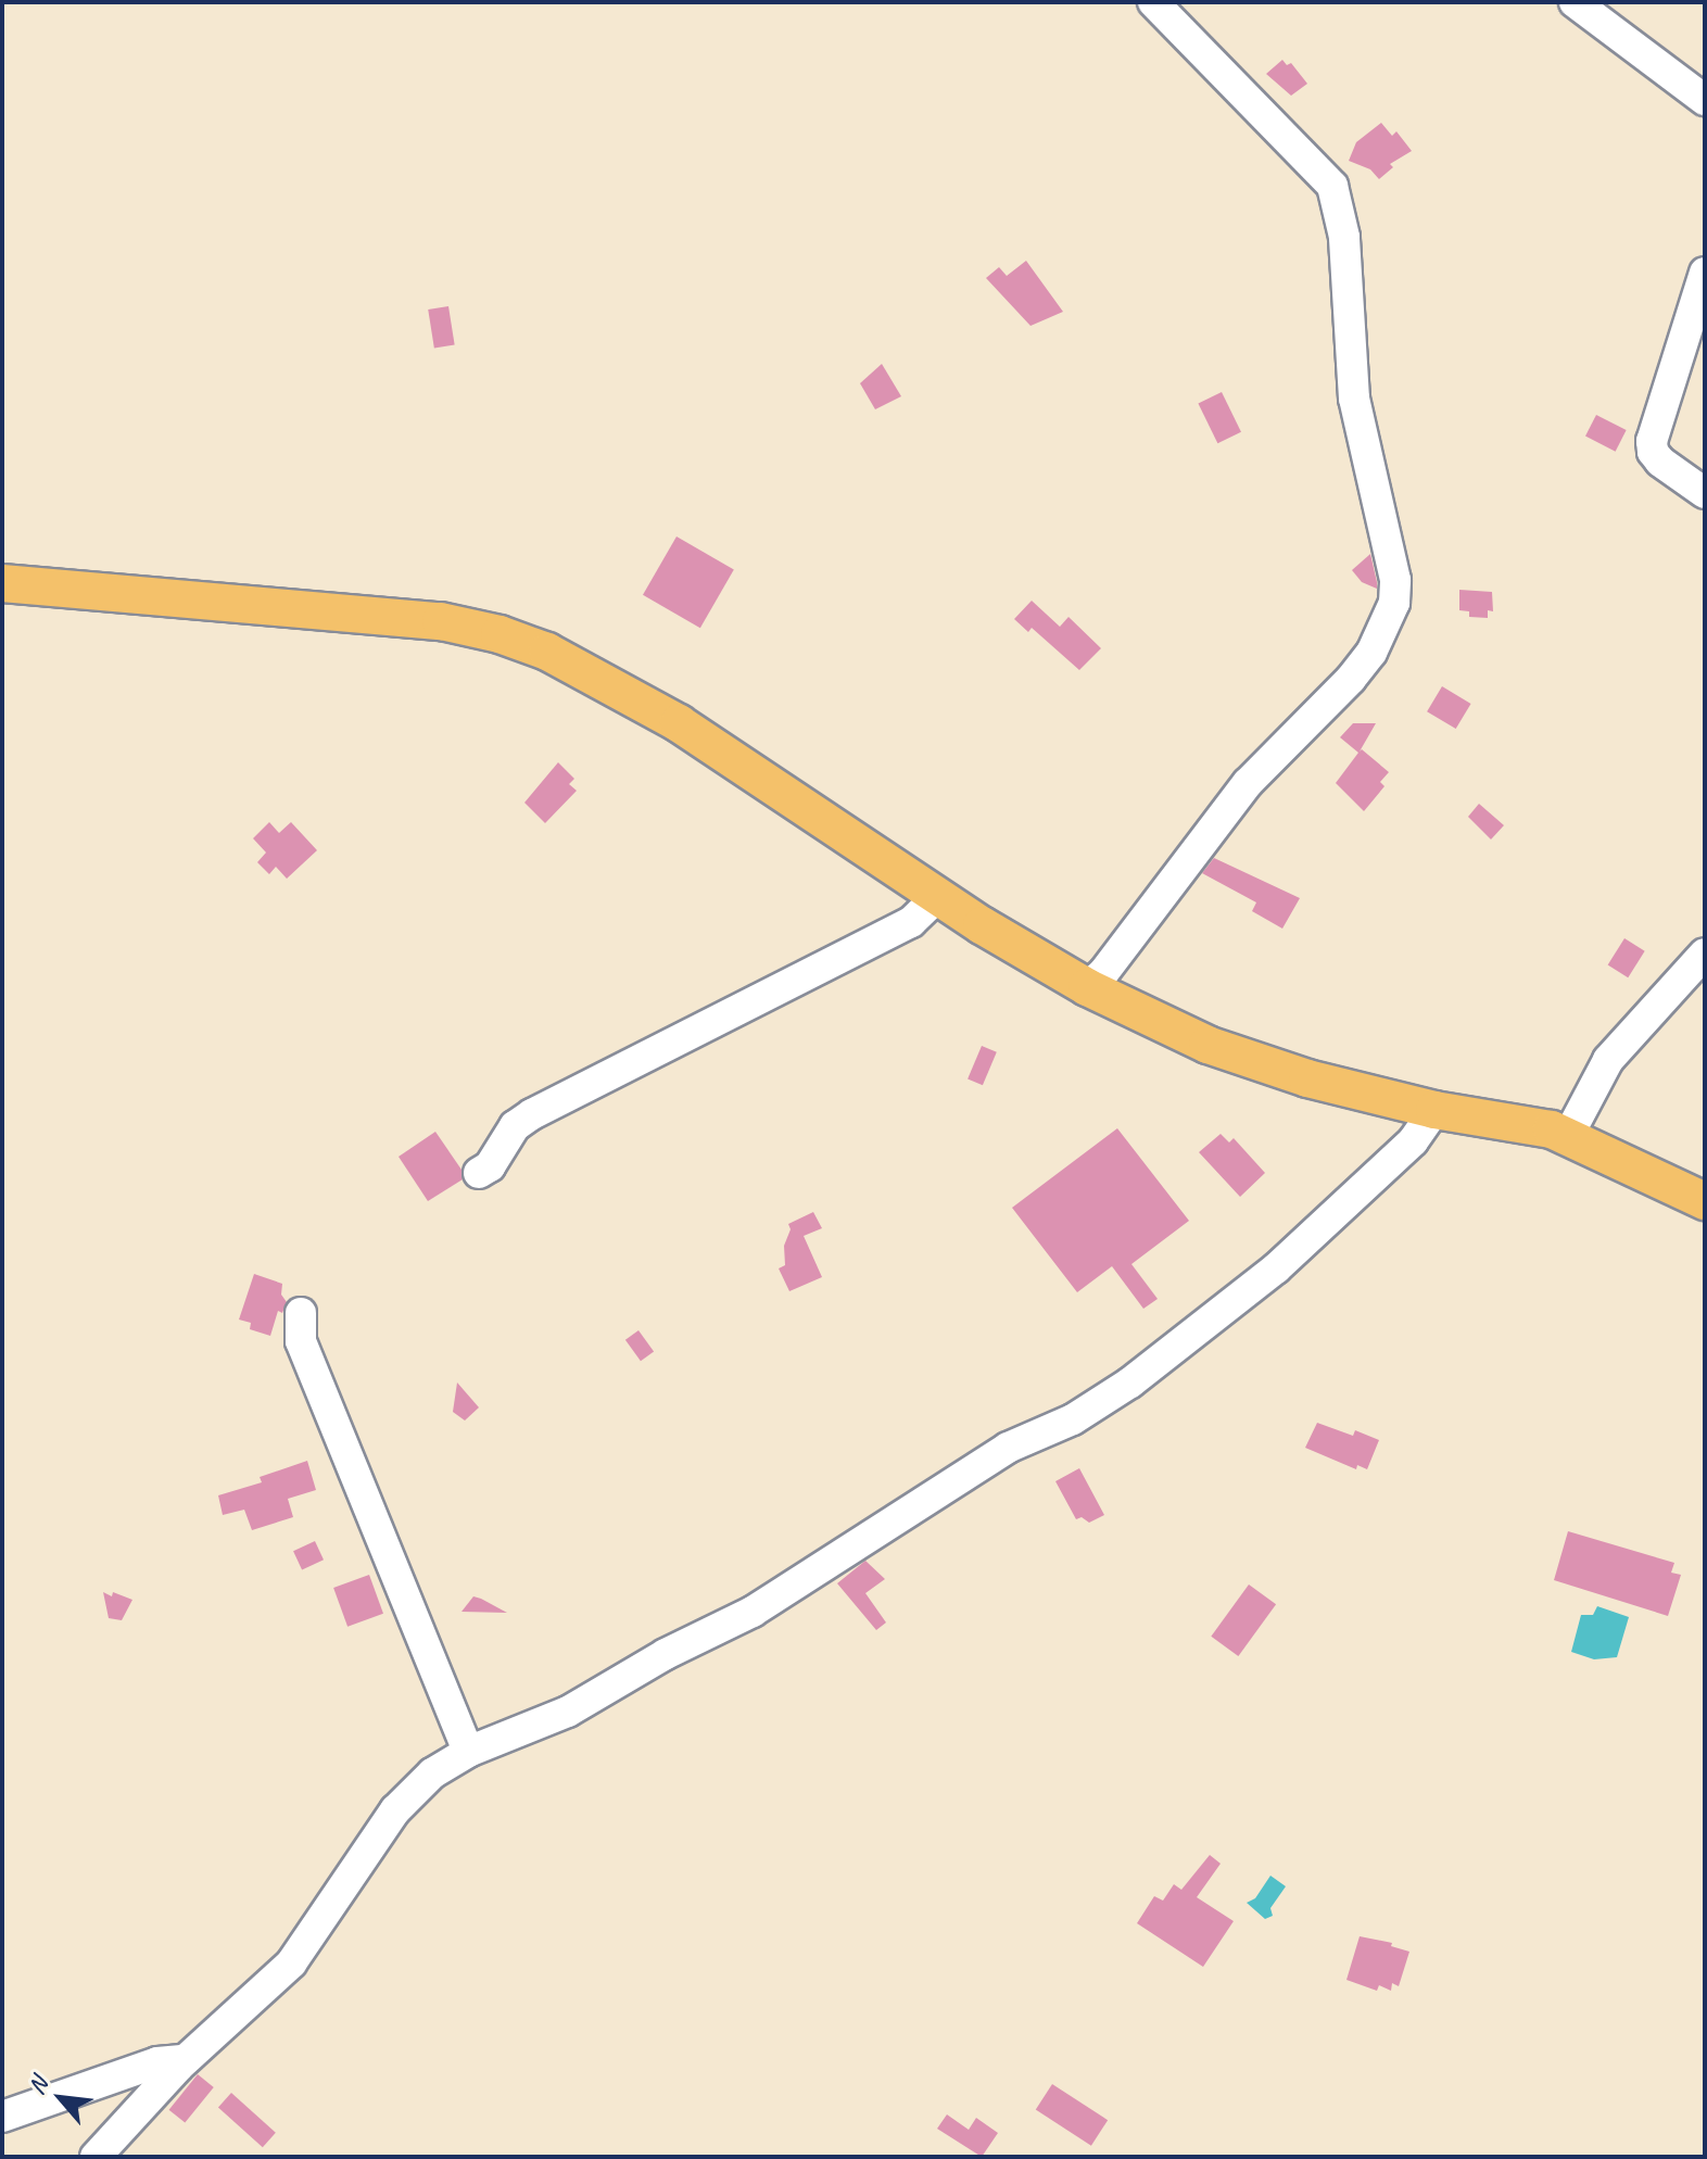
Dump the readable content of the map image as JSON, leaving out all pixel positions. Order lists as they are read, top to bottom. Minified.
{"north":"top left"}
